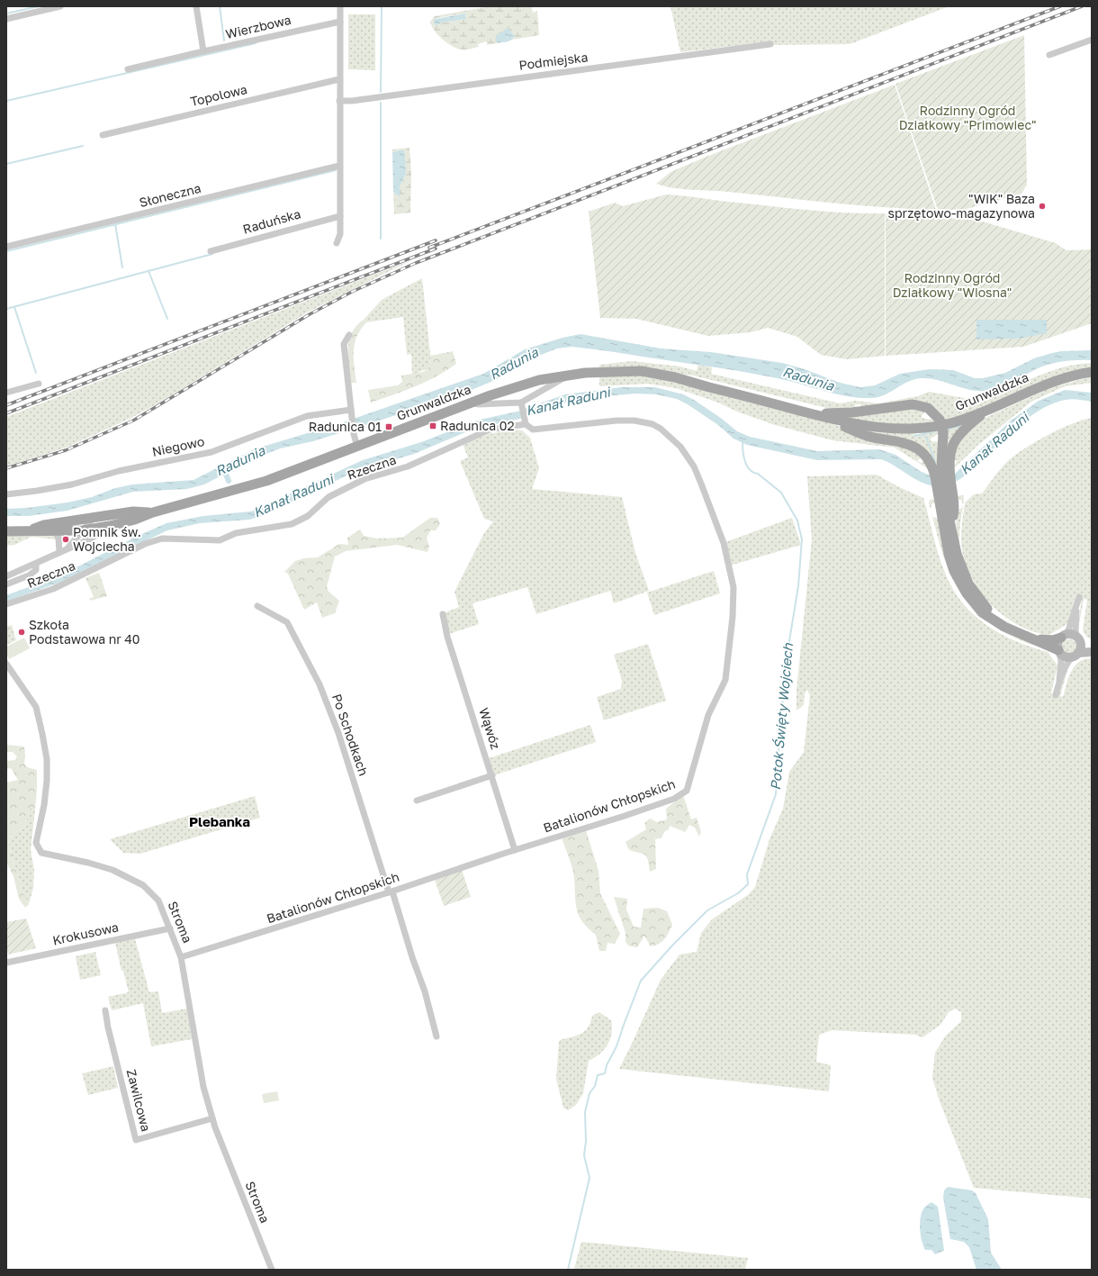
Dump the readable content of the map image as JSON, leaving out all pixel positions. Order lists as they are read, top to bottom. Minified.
{"streets":{"main road":["Grunwaldzka"],"street":["Wierzbowa","Podmiejska","Topolowa","Słoneczna","Raduńska","Niegowo","Rzeczna","Wąwóz","Po Schodkach","Batalionów Chłopskich","Stroma","Krokusowa","Zawilcowa"]},"crossings":[["Rzeczna","Batalionów Chłopskich"],["Wąwóz","Batalionów Chłopskich"],["Po Schodkach","Batalionów Chłopskich"],["Batalionów Chłopskich","Stroma"],["Stroma","Krokusowa"],["Stroma","Zawilcowa"]],"districts":["Plebanka"],"water":["Radunia","Kanał Raduni","Potok Święty Wojciech"],"parks":["Rodzinny Ogród Działkowy \"Primowiec\"","Rodzinny Ogród Działkowy \"Wiosna\""],"places":{"other":["\"WiK\" Baza sprzętowo-magazynowa","Pomnik św. Wojciecha","Szkoła Podstawowa nr 40"],"transit":["Radunica 02","Radunica 01"]}}
